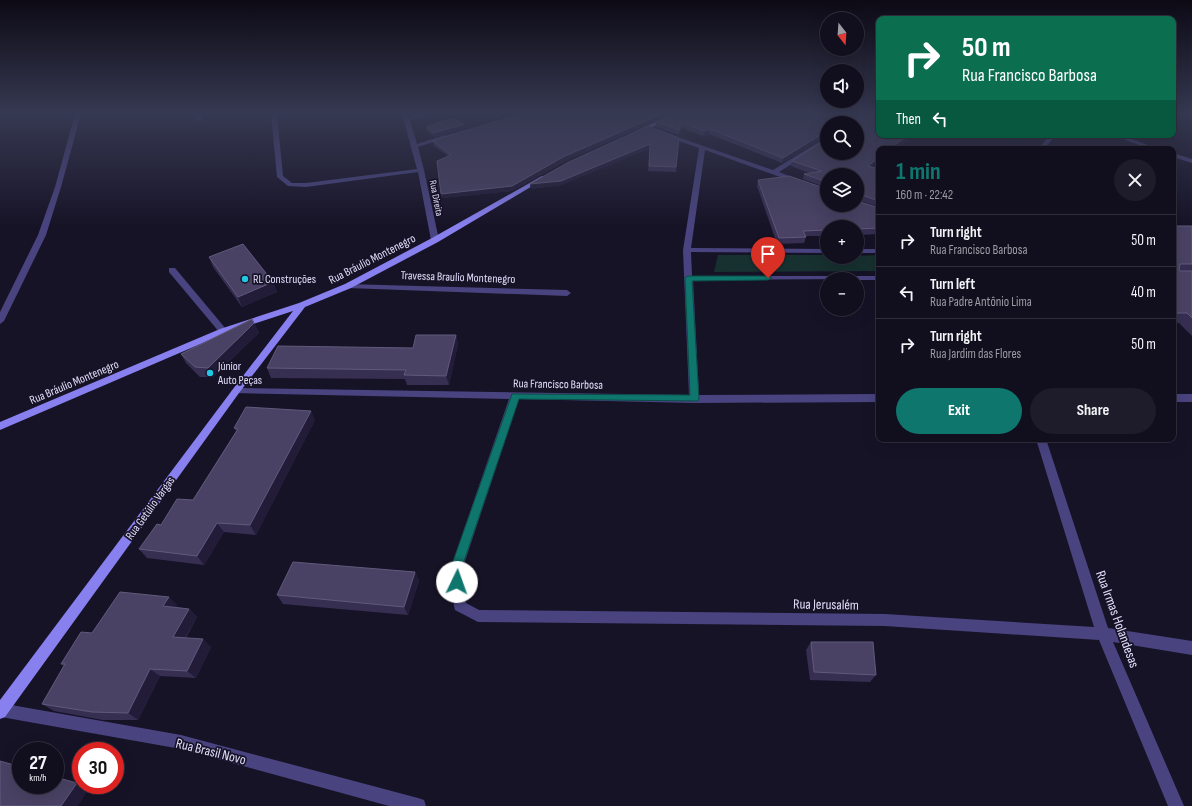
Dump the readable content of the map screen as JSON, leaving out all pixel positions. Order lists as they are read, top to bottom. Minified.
{"streets":{"street":["Rua Direita","Rua Bráulio Montenegro","Travessa Braulio Montenegro","Rua Francisco Barbosa","Rua Getúlio Vargas","Rua Jerusalém","Rua Irmas Holandesas","Rua Brasil Novo"]},"crossings":[["Rua Direita","Rua Bráulio Montenegro"],["Rua Bráulio Montenegro","Travessa Braulio Montenegro"],["Rua Bráulio Montenegro","Rua Getúlio Vargas"],["Rua Francisco Barbosa","Rua Getúlio Vargas"],["Rua Francisco Barbosa","Rua Jerusalém"],["Rua Getúlio Vargas","Rua Brasil Novo"],["Rua Jerusalém","Rua Irmas Holandesas"]],"places":["RL Construções","Júnior Auto Peças"],"north":"bottom","page":{"map_buttons":["+","−"],"turn":["50 m","Rua Francisco Barbosa"],"then":"Then","heading":["1 min","160 m · 22:42"],"list":[{"name":"Turn right","note":"Rua Francisco Barbosa","value":"50 m"},{"name":"Turn left","note":"Rua Padre Antônio Lima","value":"40 m"},{"name":"Turn right","note":"Rua Jardim das Flores","value":"50 m"}],"buttons":["Exit","Share"],"speed":"27 km/h","limit":"30"}}
